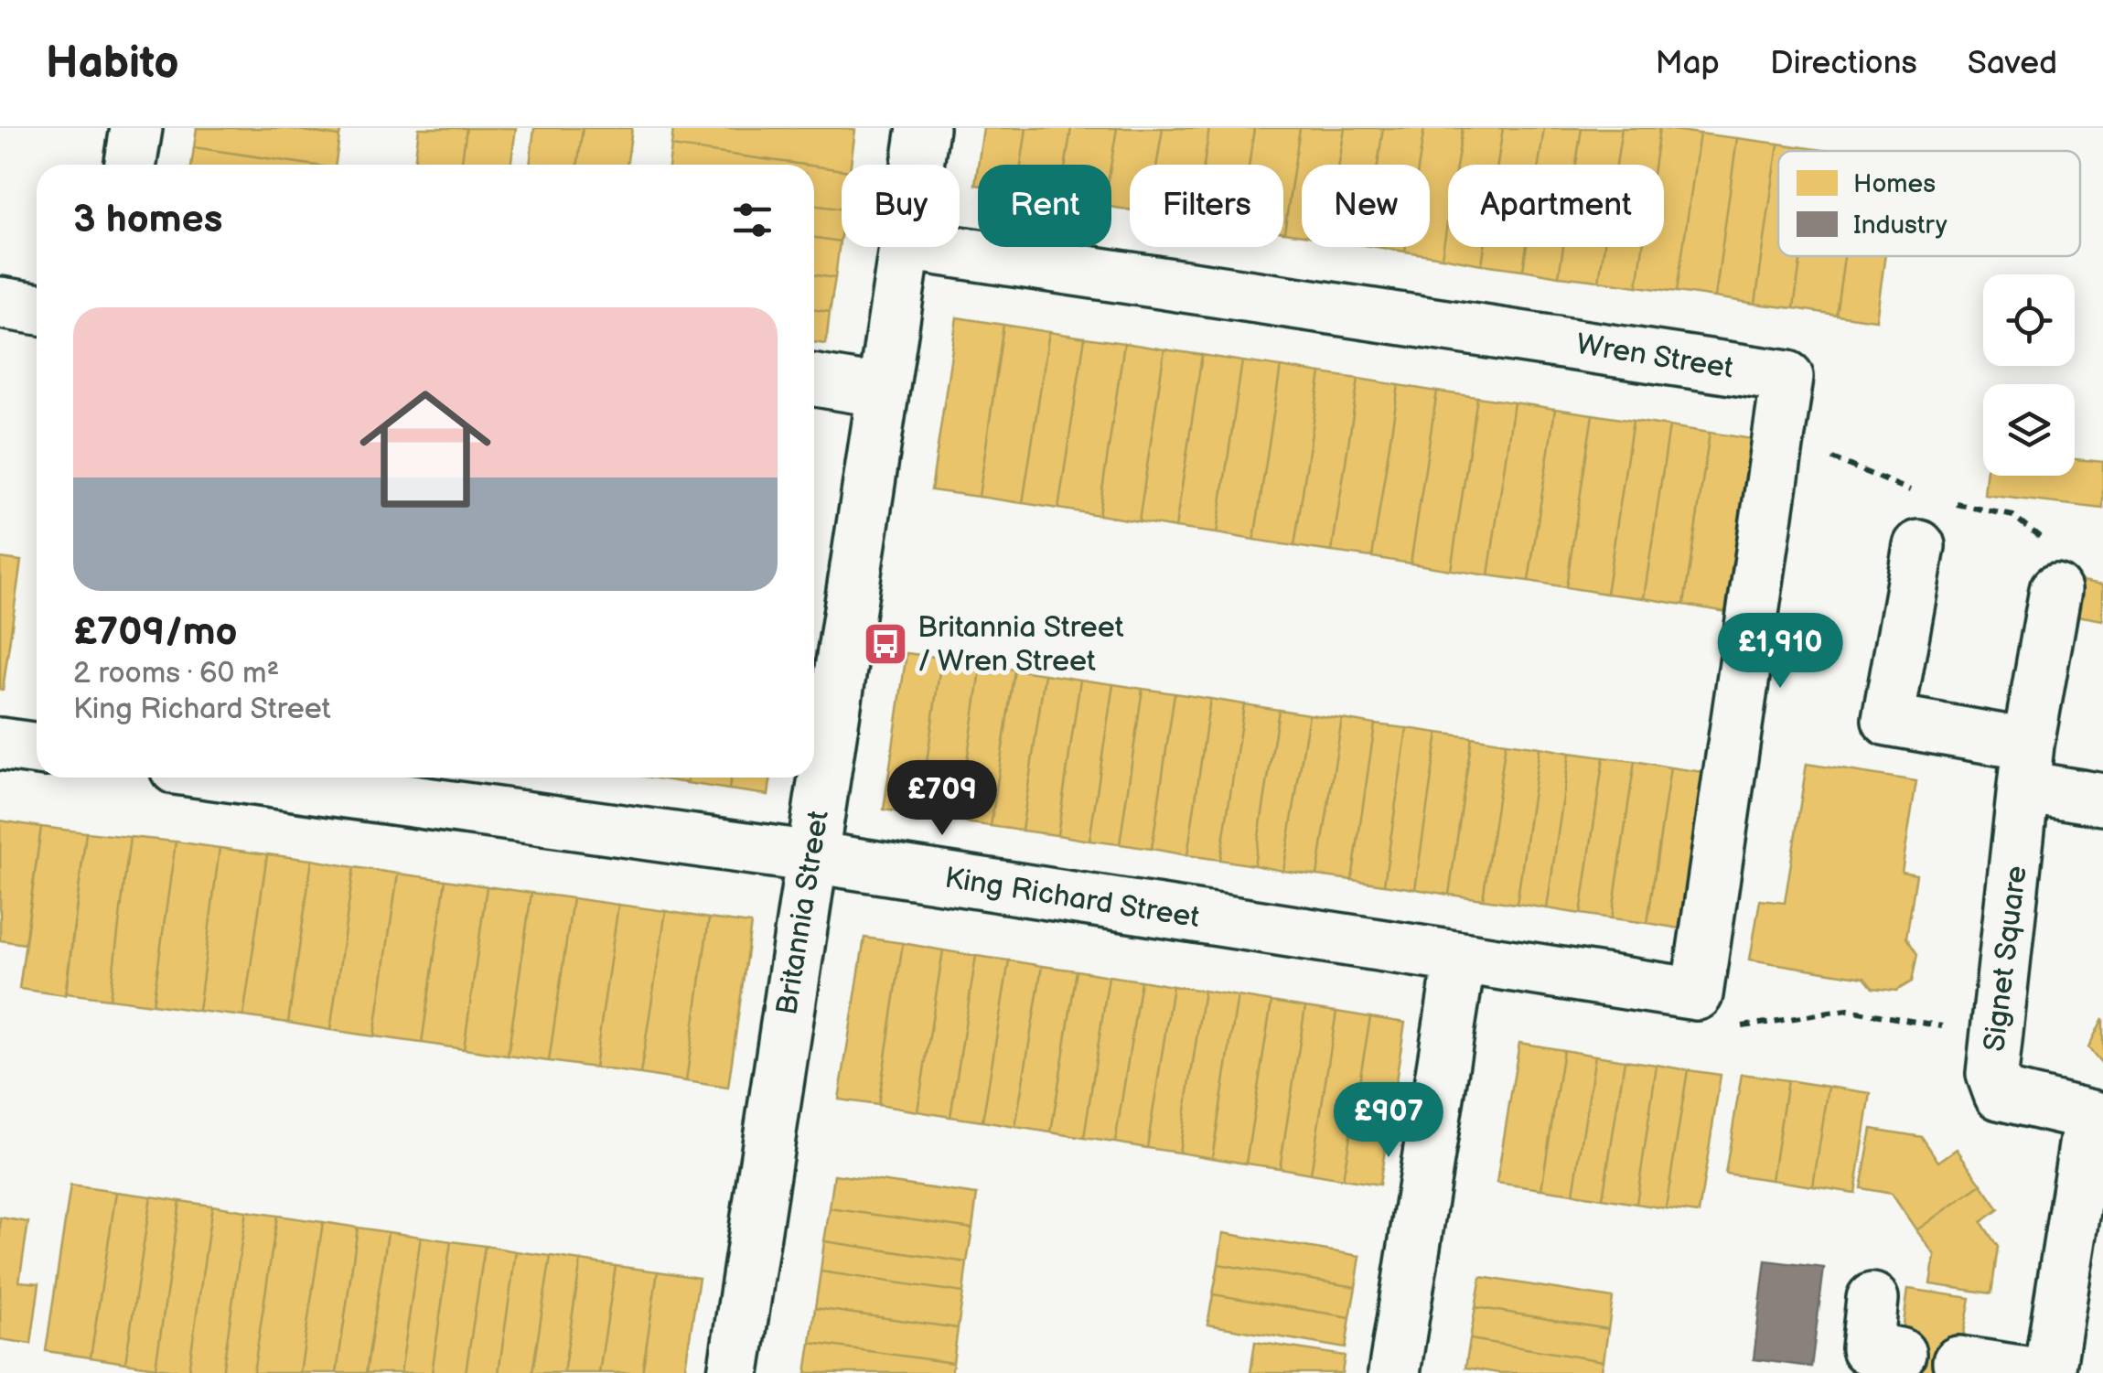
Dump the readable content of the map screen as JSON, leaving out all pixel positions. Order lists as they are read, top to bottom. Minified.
{"streets":{"street":["Wren Street","King Richard Street","Britannia Street","Signet Square"]},"crossings":[["Wren Street","King Richard Street"],["King Richard Street","Britannia Street"]],"places":{"bus stop":["Britannia Street / Wren Street"]},"legend":["Homes","Industry"],"page":{"header":"Habito","nav":["Map","Directions","Saved"],"chip":["Buy","Rent","Filters","New","Apartment"],"heading":"3 homes","list":[{"name":"£709/mo","note":"2 rooms · 60 m² · King Richard Street"}],"price":["£1,910","£709","£907"]}}
